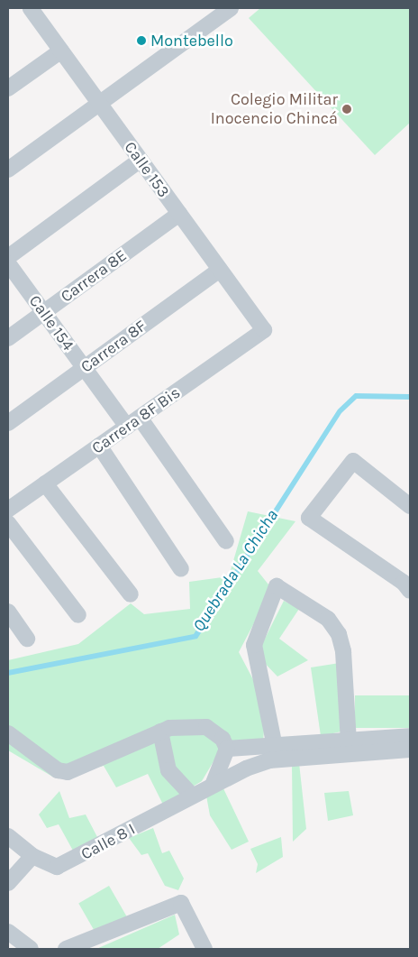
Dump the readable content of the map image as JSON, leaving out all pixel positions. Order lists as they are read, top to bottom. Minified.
{"streets":{"street":["Calle 153","Carrera 8E","Calle 154","Carrera 8F","Carrera 8F Bis","Calle 8 I"]},"crossings":[["Calle 153","Carrera 8E"],["Calle 153","Carrera 8F"],["Calle 153","Carrera 8F Bis"],["Carrera 8E","Calle 154"],["Calle 154","Carrera 8F"],["Calle 154","Carrera 8F Bis"]],"water":["Quebrada La Chicha"],"places":["Montebello","Colegio Militar Inocencio Chincá"]}
